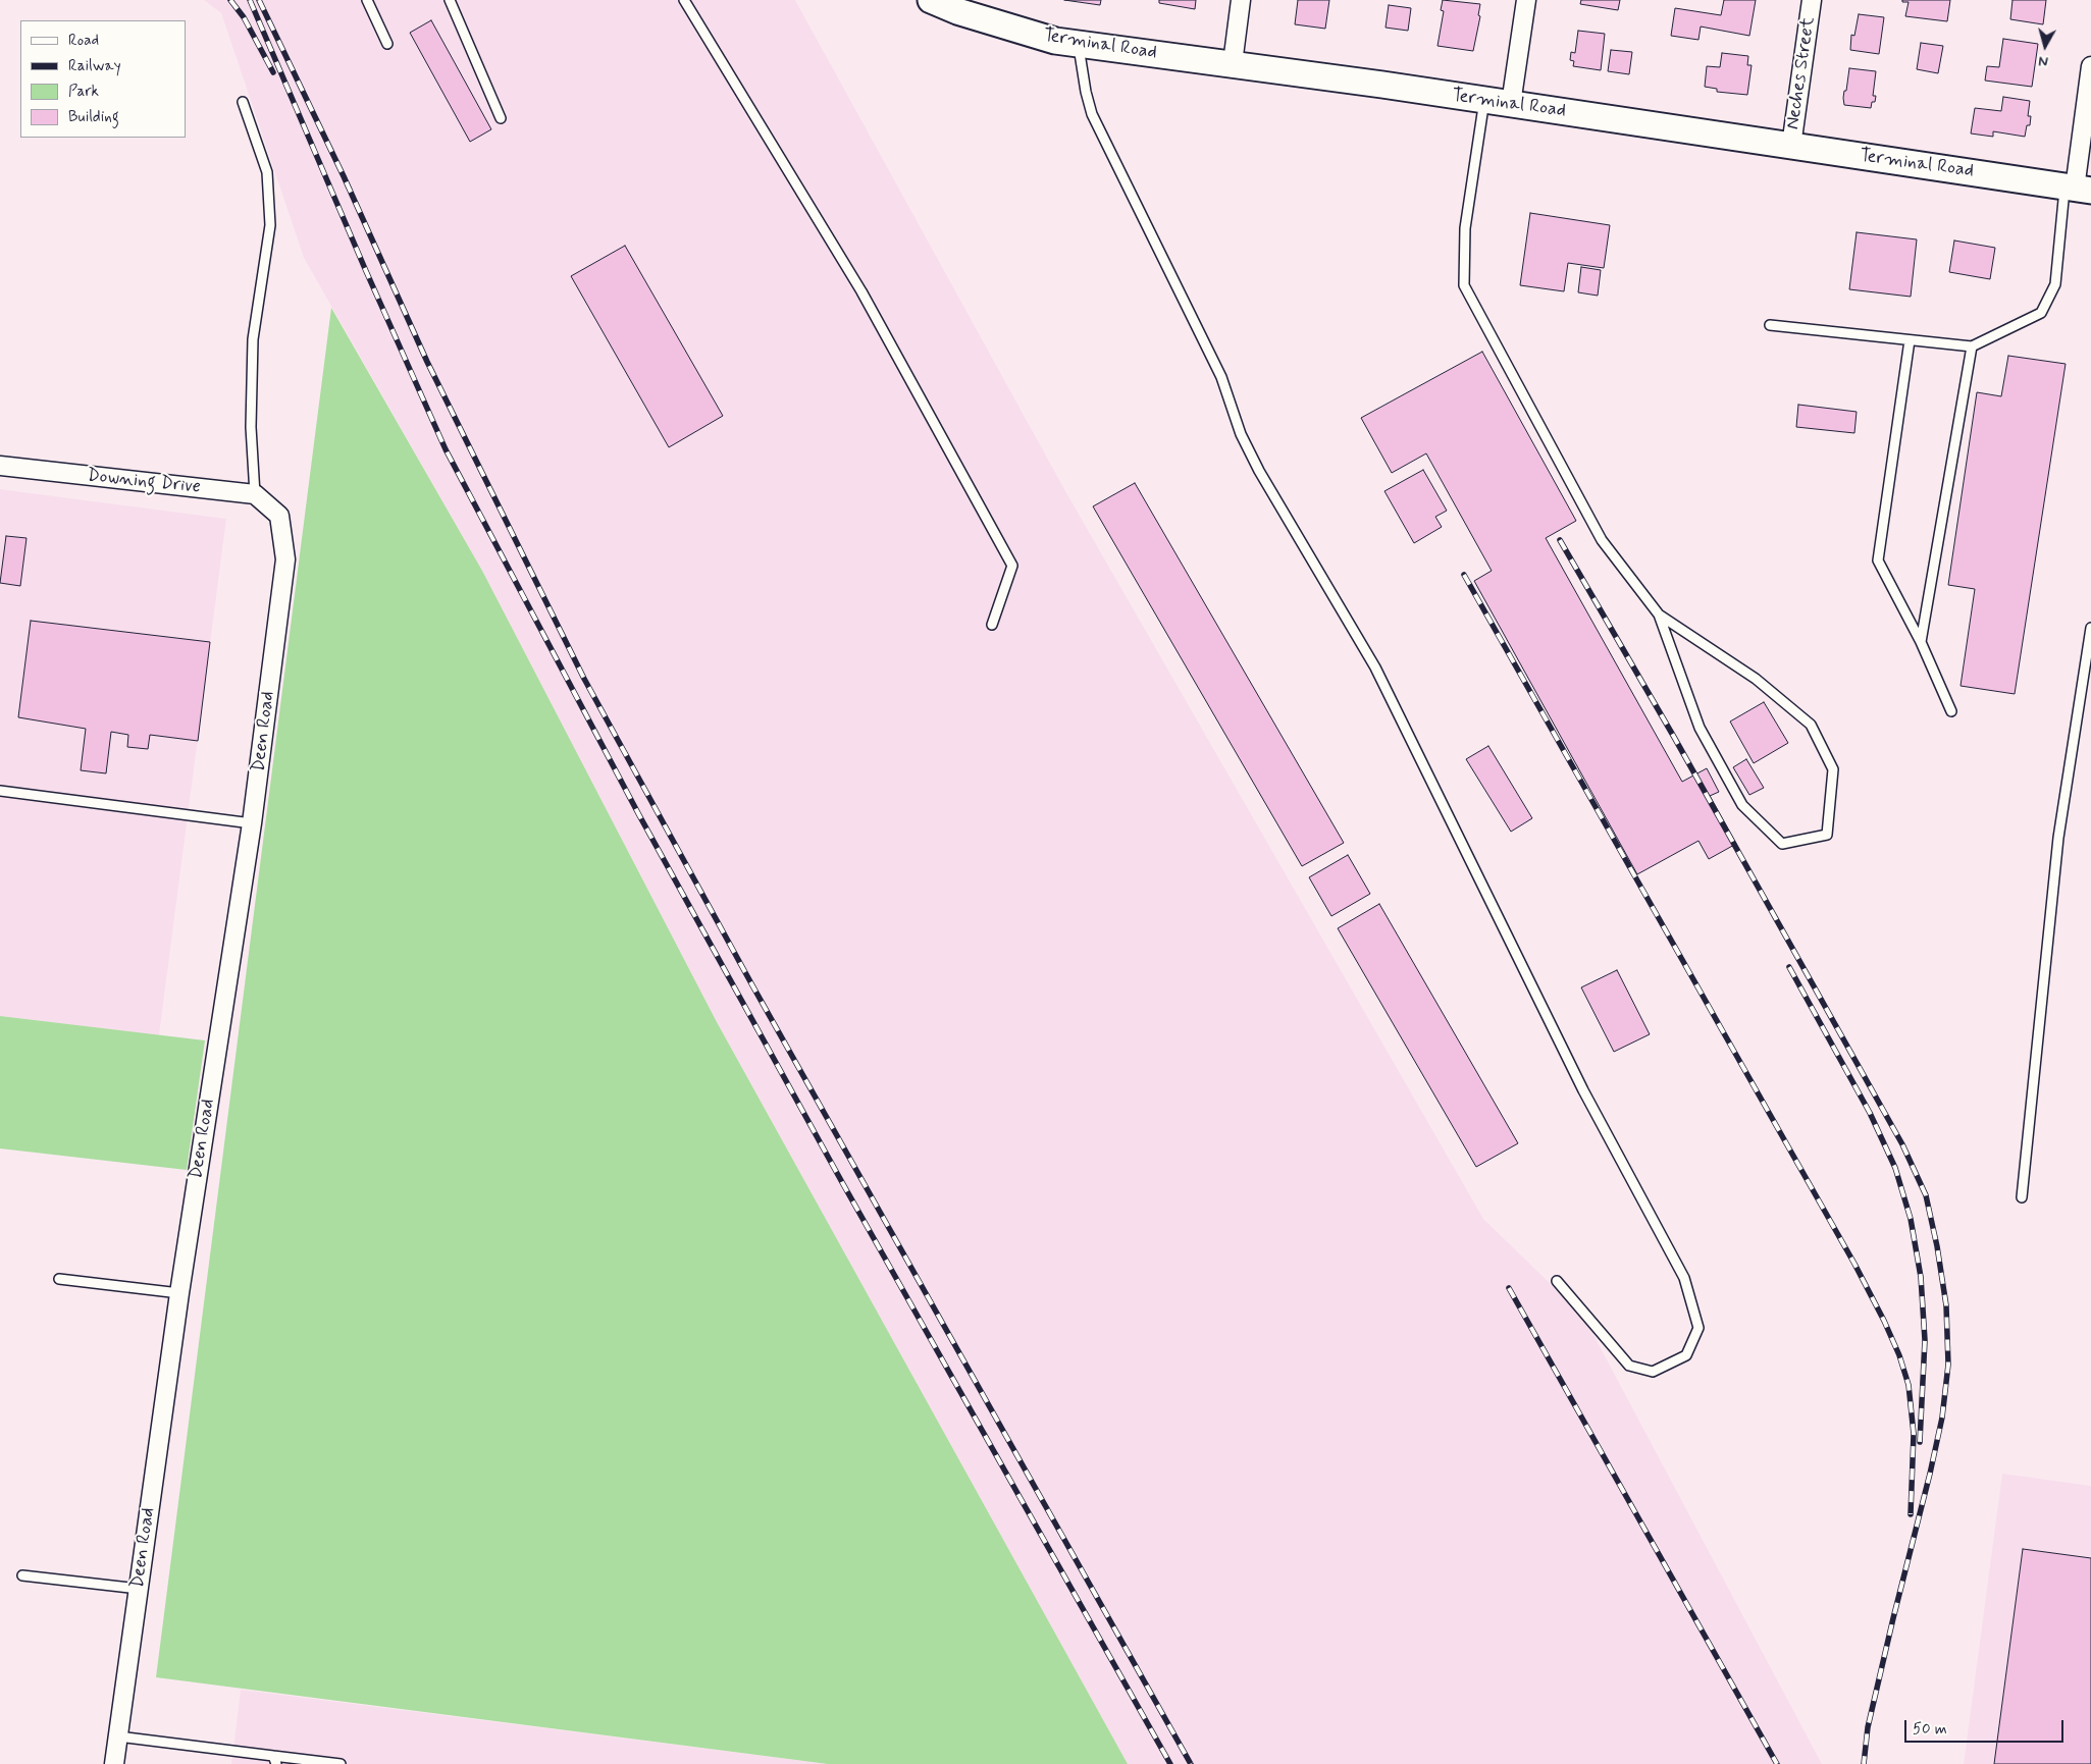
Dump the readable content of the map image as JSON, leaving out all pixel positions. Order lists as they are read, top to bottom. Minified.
{"streets":{"main road":["Terminal Road"],"street":["Neches Street","Downing Drive","Deen Road"]},"crossings":[["Terminal Road","Neches Street"],["Downing Drive","Deen Road"]],"legend":["Road","Railway","Park","Building"],"scale_bar":"50 m","north":"bottom"}
